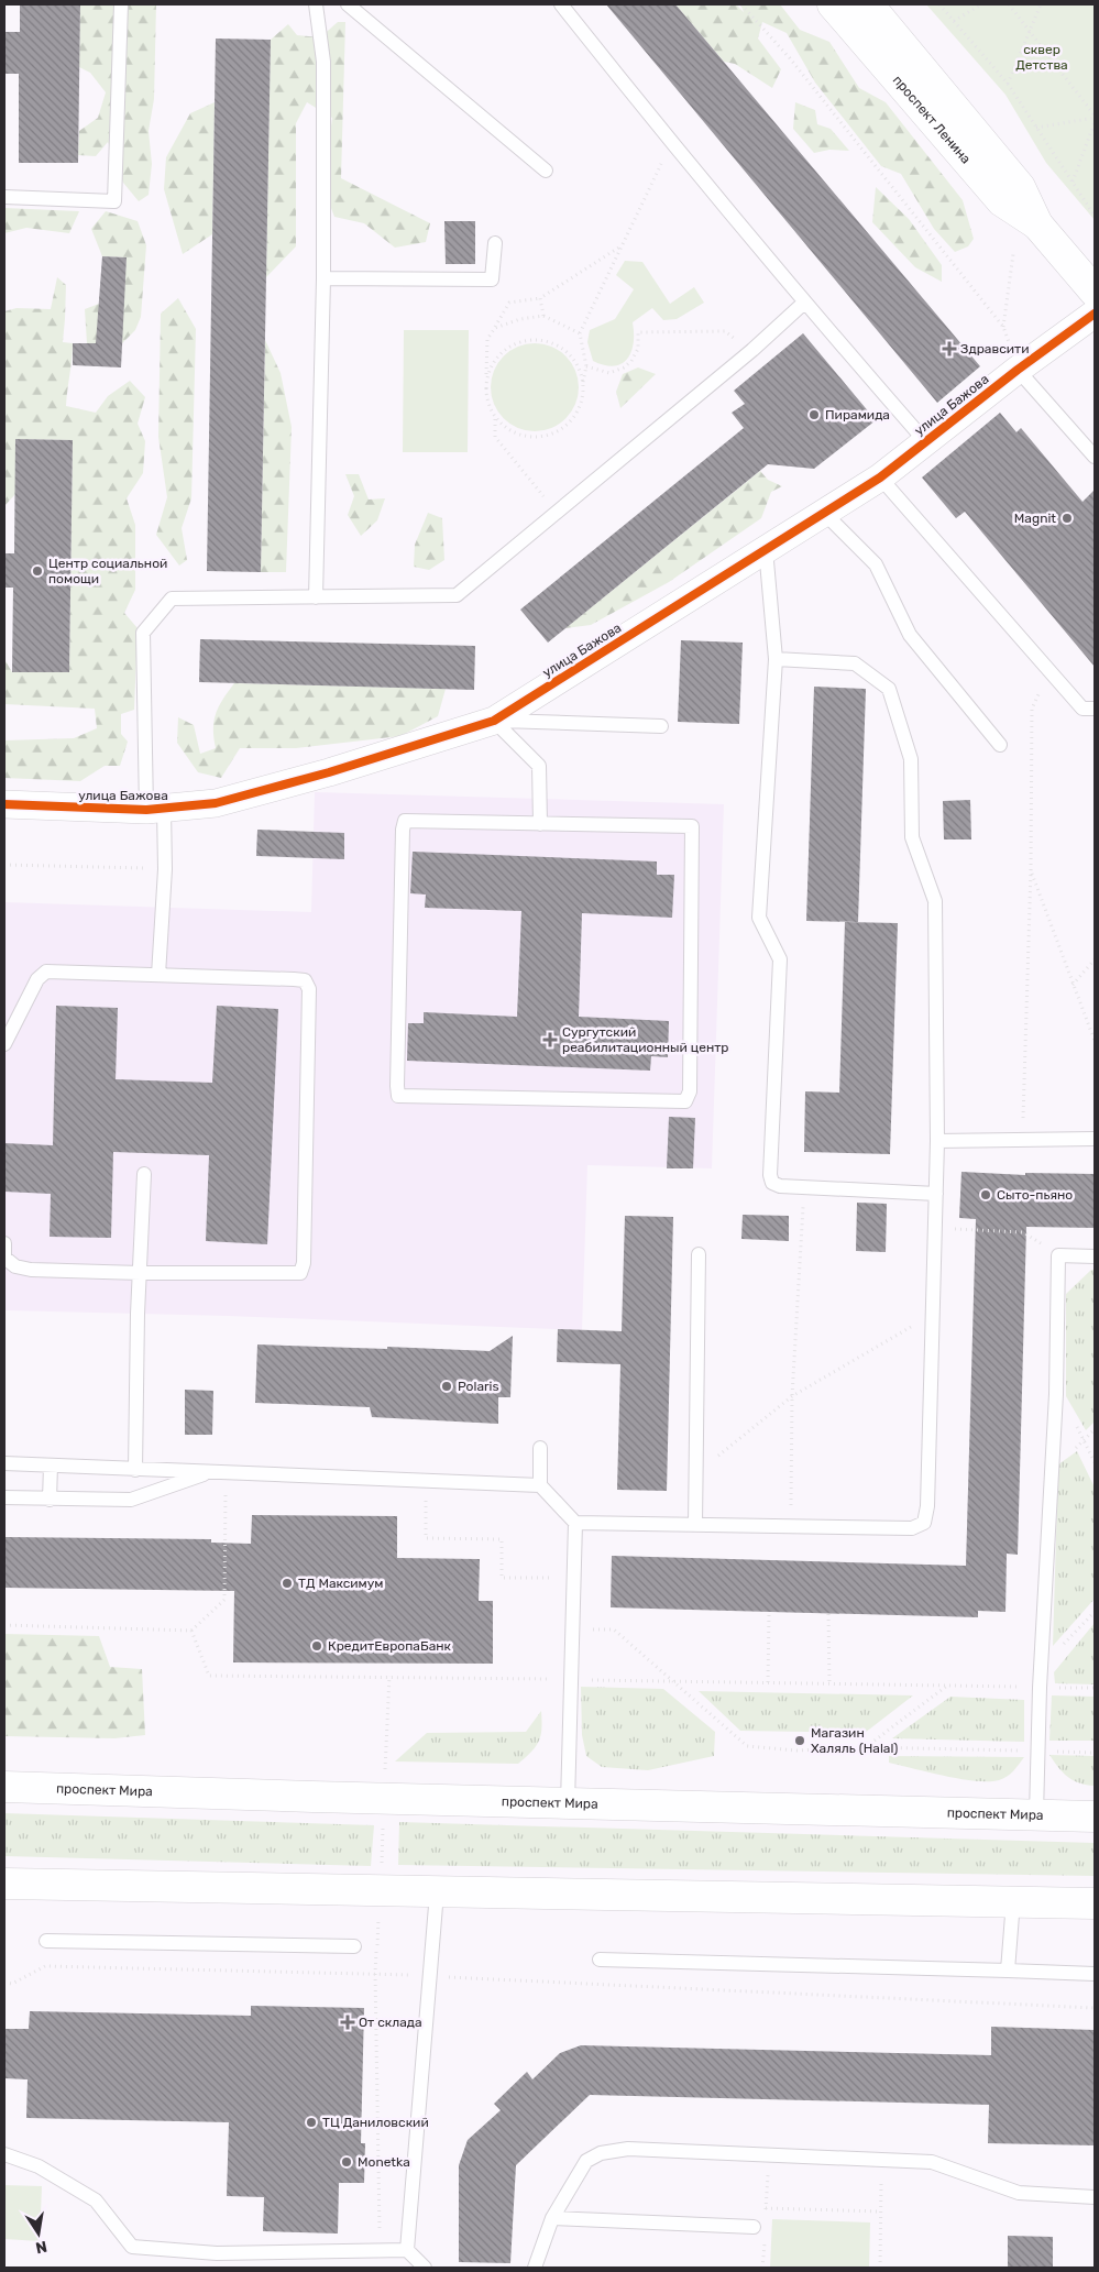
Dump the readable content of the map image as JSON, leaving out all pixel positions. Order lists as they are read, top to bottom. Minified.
{"streets":{"main road":["проспект Ленина","проспект Мира"],"street":["улица Бажова"]},"parks":["сквер Детства"],"places":{"health":["Здравсити","Сургутский реабилитационный центр","От склада"],"other":["Пирамида","Magnit","Центр социальной помощи","Сыто-пьяно","Polaris","ТД Максимум","КредитЕвропаБанк","Магазин Халяль (Halal)","ТЦ Даниловский","Monetka"]},"north":"bottom"}
